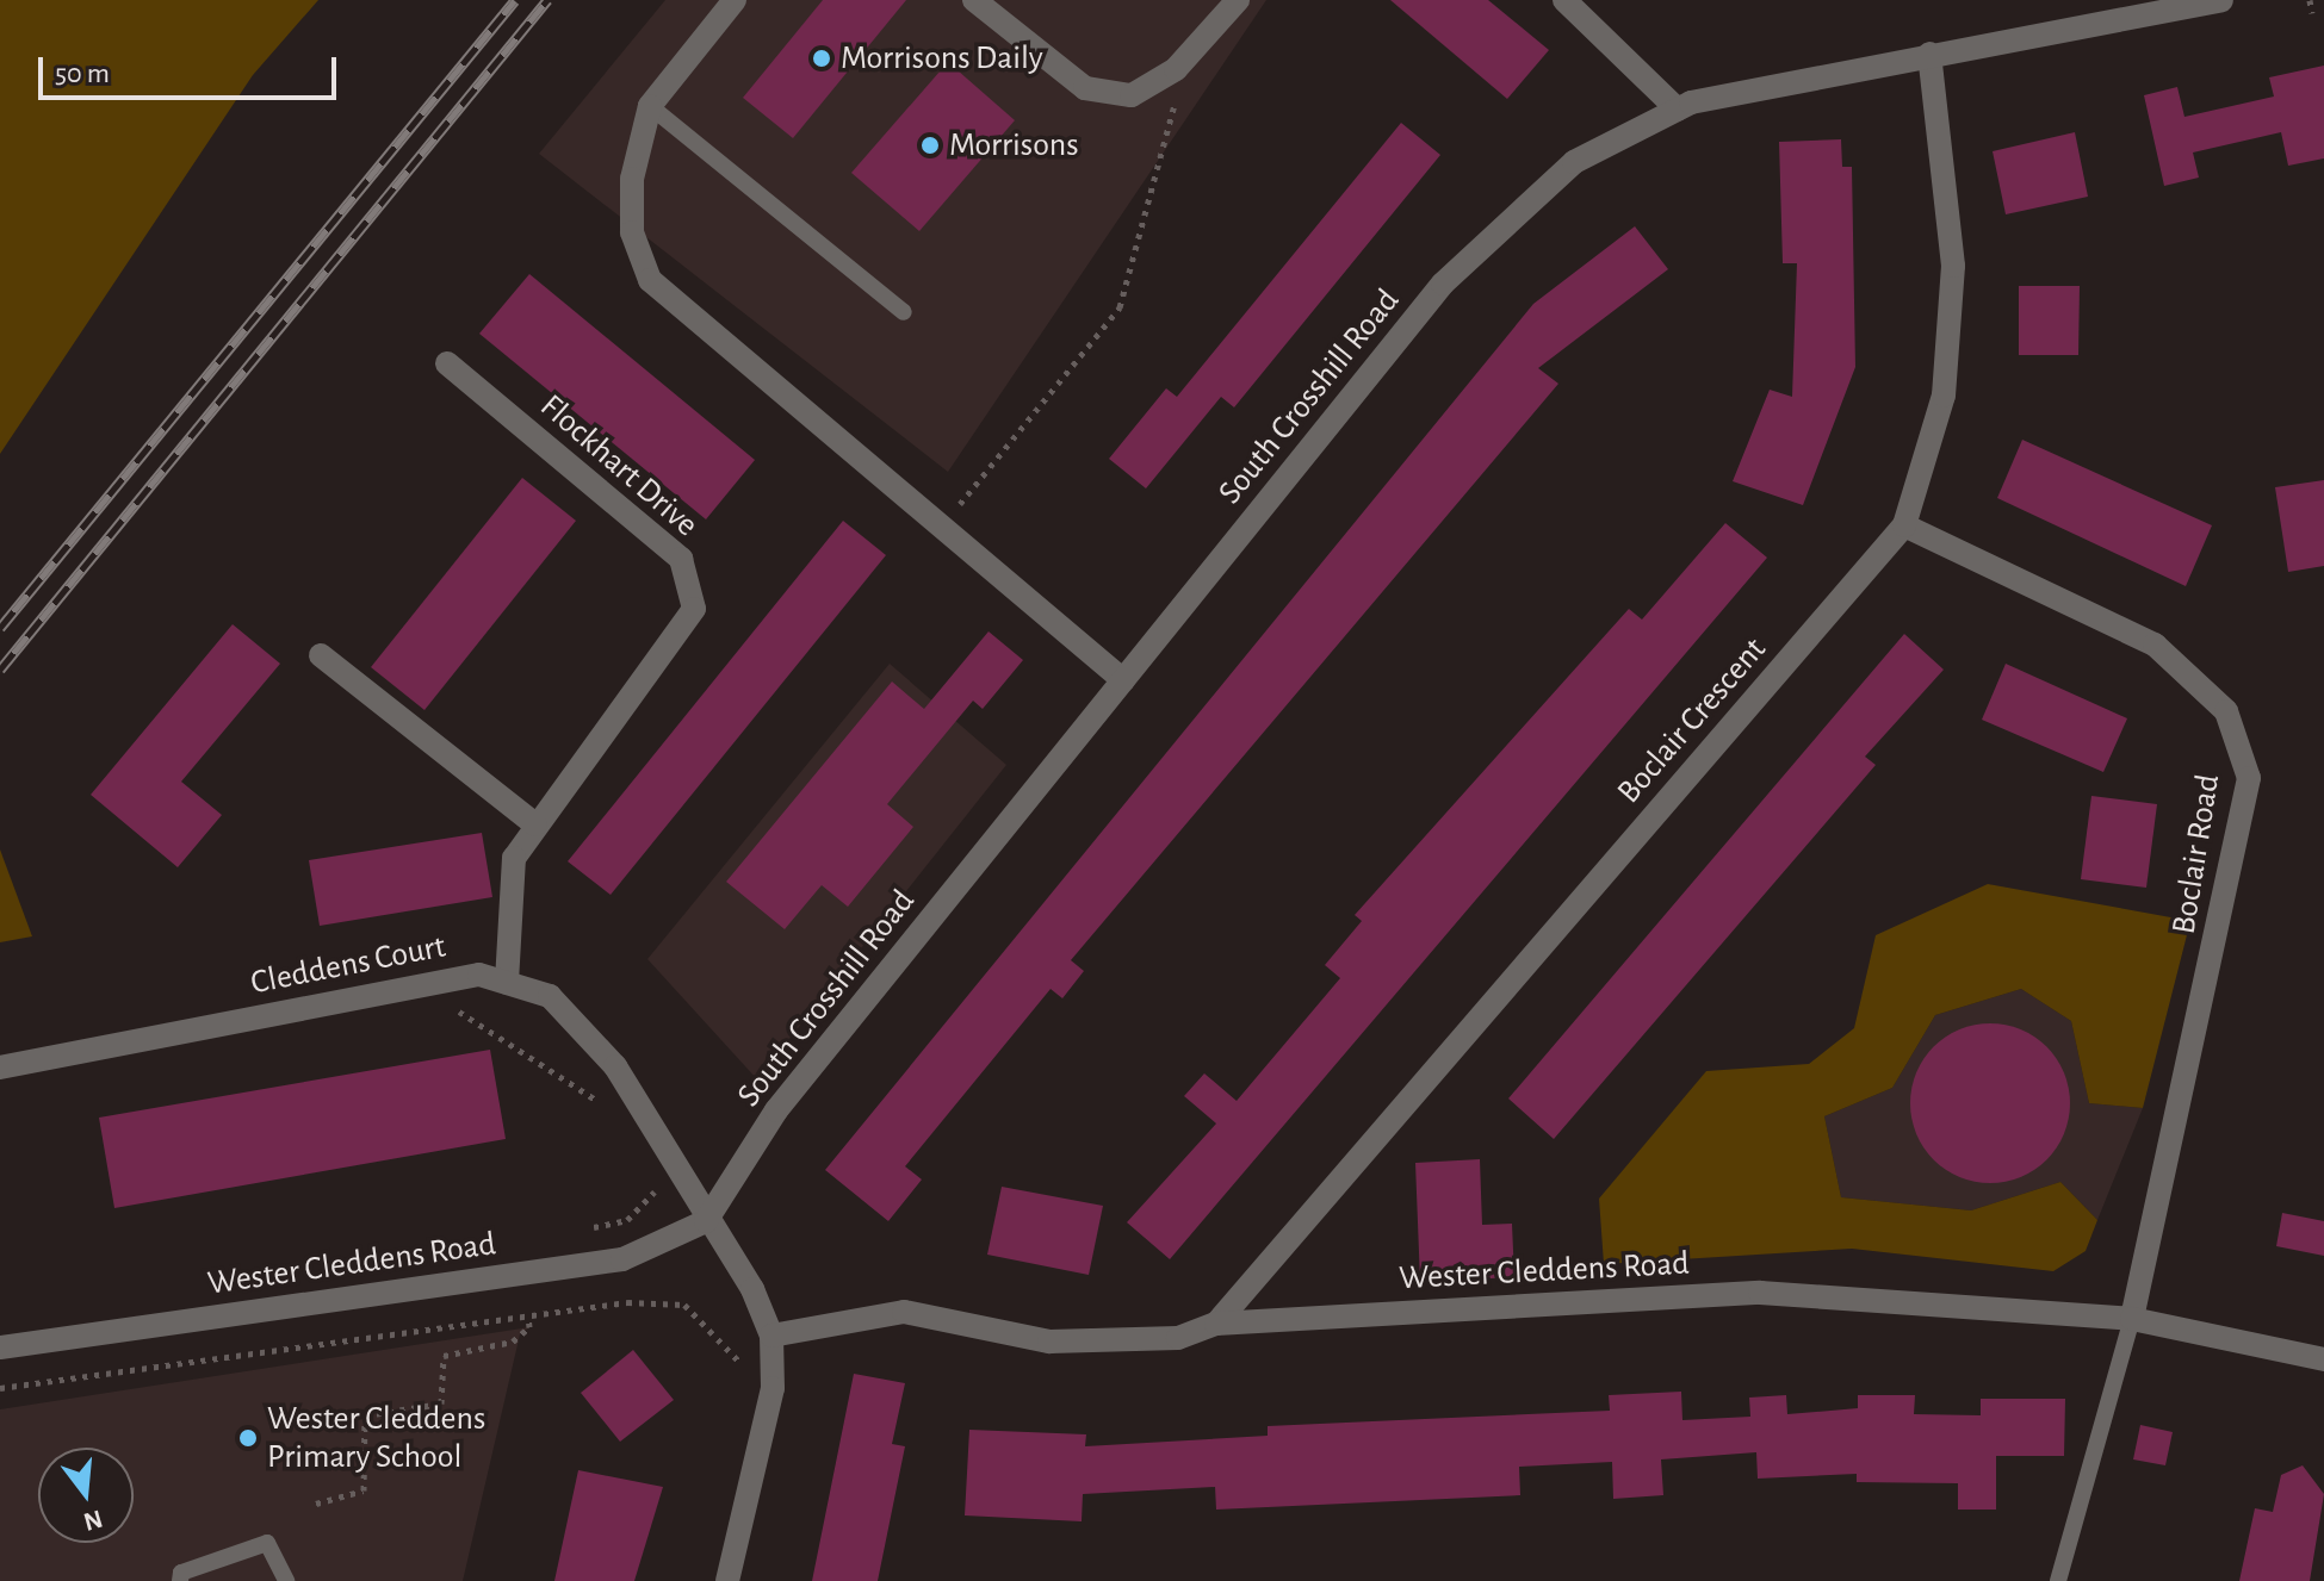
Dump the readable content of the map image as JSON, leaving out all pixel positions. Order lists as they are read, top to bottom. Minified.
{"streets":{"street":["South Crosshill Road","Flockhart Drive","Boclair Crescent","Boclair Road","Cleddens Court","Wester Cleddens Road"]},"crossings":[["South Crosshill Road","Boclair Crescent"],["South Crosshill Road","Cleddens Court"],["South Crosshill Road","Wester Cleddens Road"],["Flockhart Drive","Cleddens Court"],["Boclair Crescent","Boclair Road"],["Boclair Crescent","Wester Cleddens Road"],["Boclair Road","Wester Cleddens Road"],["Cleddens Court","Wester Cleddens Road"]],"places":["Morrisons Daily","Morrisons","Wester Cleddens Primary School"],"scale_bar":"50 m","north":"bottom"}
